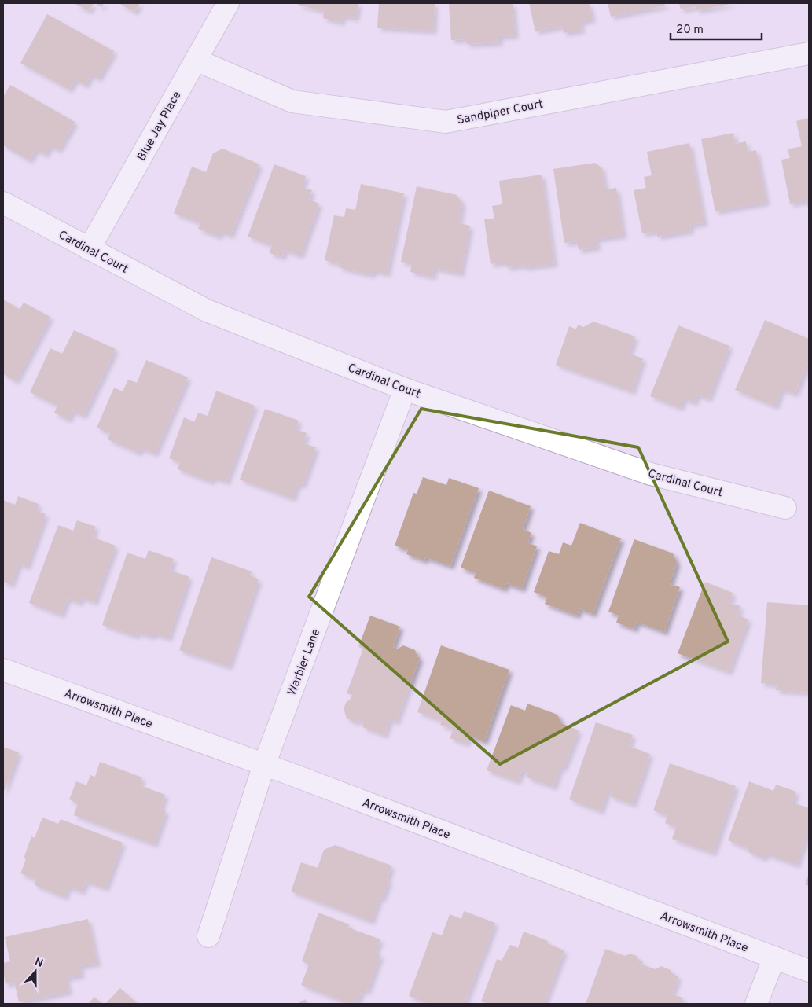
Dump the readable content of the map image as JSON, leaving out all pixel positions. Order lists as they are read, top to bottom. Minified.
{"streets":{"street":["Sandpiper Court","Blue Jay Place","Cardinal Court","Warbler Lane","Arrowsmith Place"]},"crossings":[["Sandpiper Court","Blue Jay Place"],["Blue Jay Place","Cardinal Court"],["Cardinal Court","Warbler Lane"],["Warbler Lane","Arrowsmith Place"]],"scale_bar":"20 m","north":"top"}
